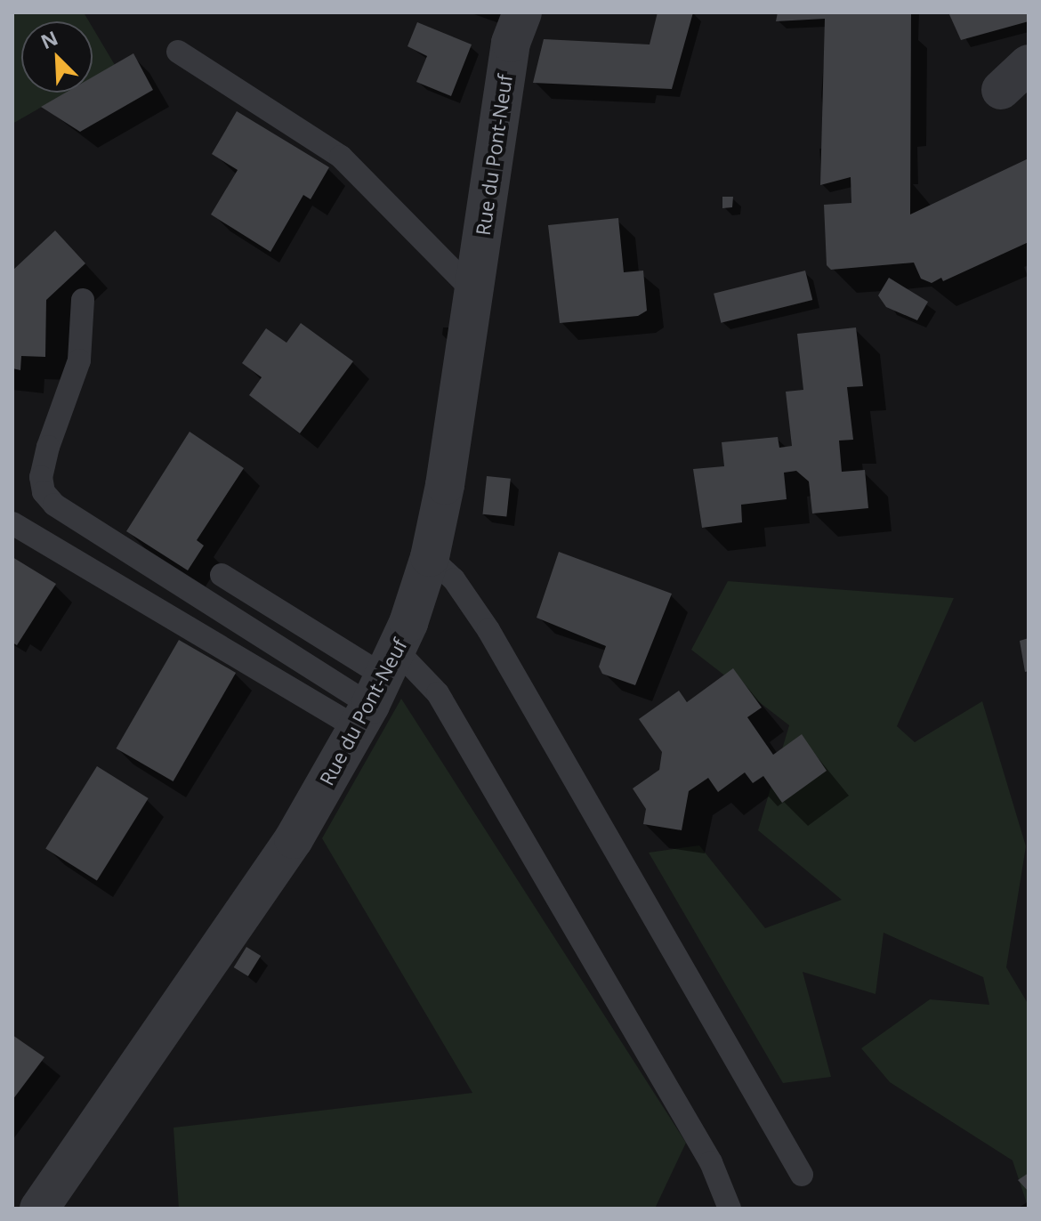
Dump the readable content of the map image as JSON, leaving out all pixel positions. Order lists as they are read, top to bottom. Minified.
{"streets":{"street":["Rue du Pont-Neuf"]},"north":"top left"}
